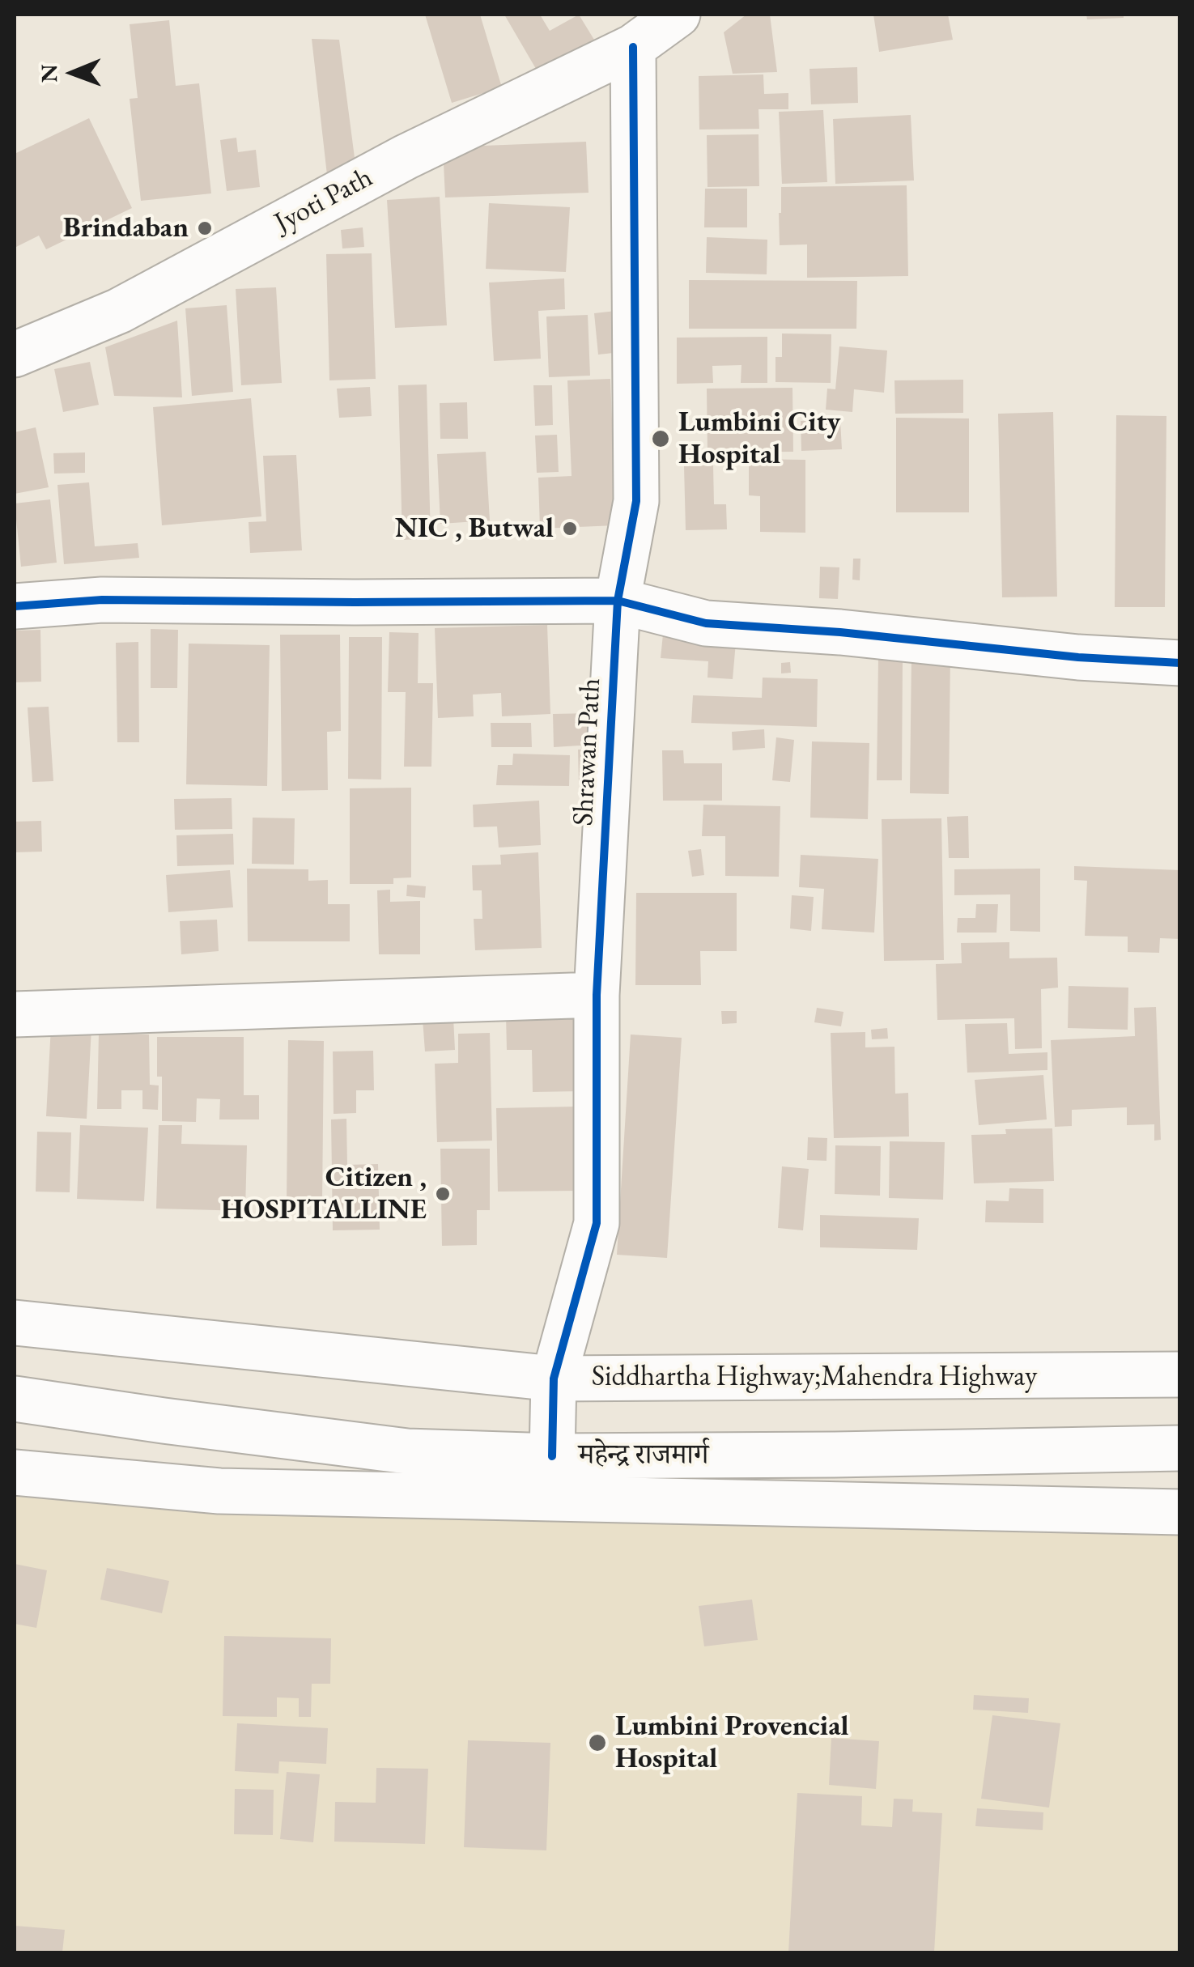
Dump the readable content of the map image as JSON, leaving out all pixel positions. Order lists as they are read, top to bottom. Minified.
{"streets":{"main road":["Jyoti Path","Shrawan Path","Siddhartha Highway;Mahendra Highway","महेन्द्र राजमार्ग"]},"crossings":[["Jyoti Path","Shrawan Path"],["Shrawan Path","Siddhartha Highway;Mahendra Highway"],["Shrawan Path","महेन्द्र राजमार्ग"]],"places":["Brindaban","Lumbini City Hospital","NIC , Butwal","Citizen , HOSPITALLINE","Lumbini Provencial Hospital"],"north":"left"}
